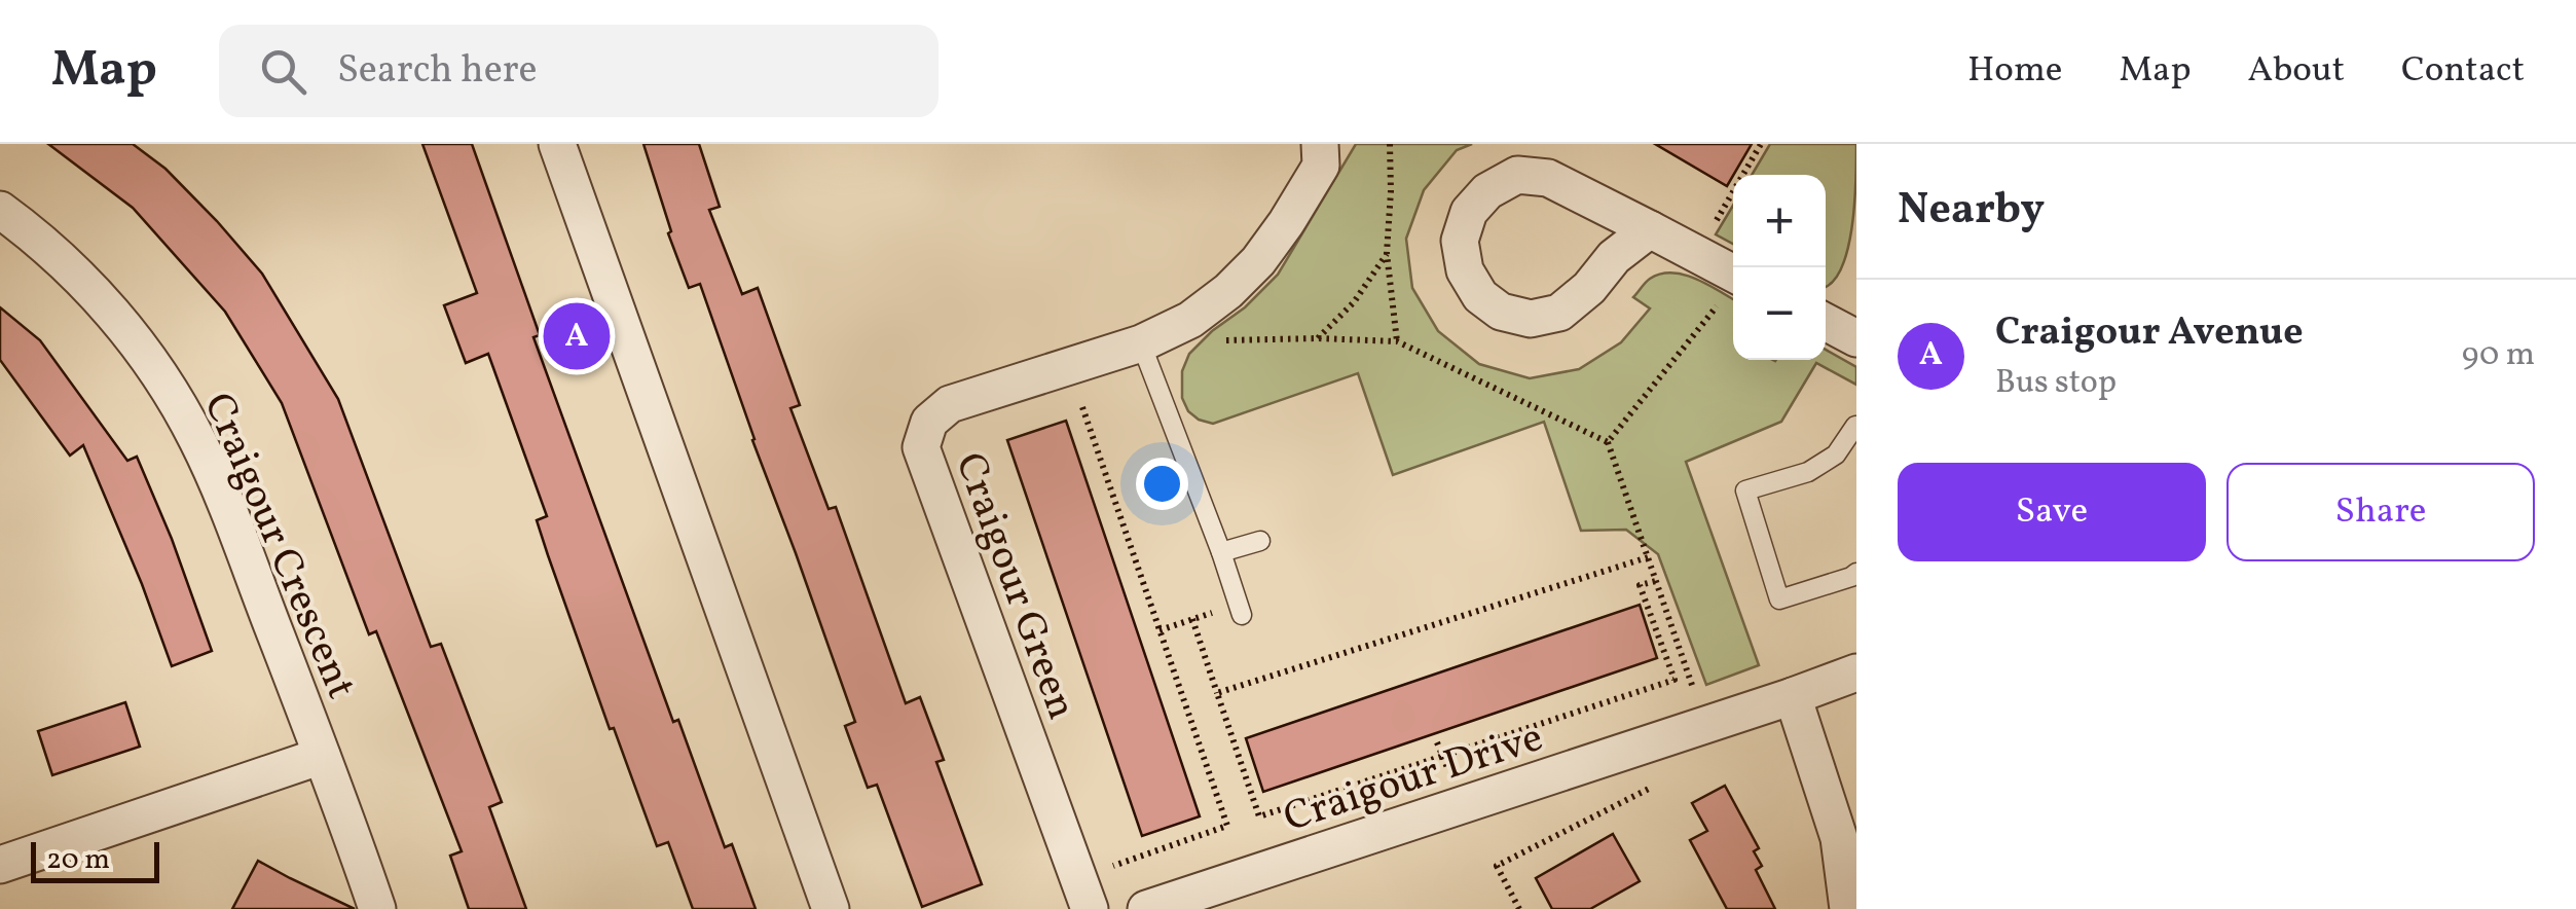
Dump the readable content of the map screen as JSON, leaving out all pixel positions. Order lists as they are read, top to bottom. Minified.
{"streets":{"street":["Craigour Crescent","Craigour Green","Craigour Drive"]},"scale_bar":"20 m","page":{"header":"Map","search":"Search here","nav":["Home","Map","About","Contact"],"heading":"Nearby","map_buttons":["+","−"],"list":[{"mark":"A","name":"Craigour Avenue","note":"Bus stop","value":"90 m"}],"pins":"A","buttons":["Save","Share"],"scale":"20 m"}}
